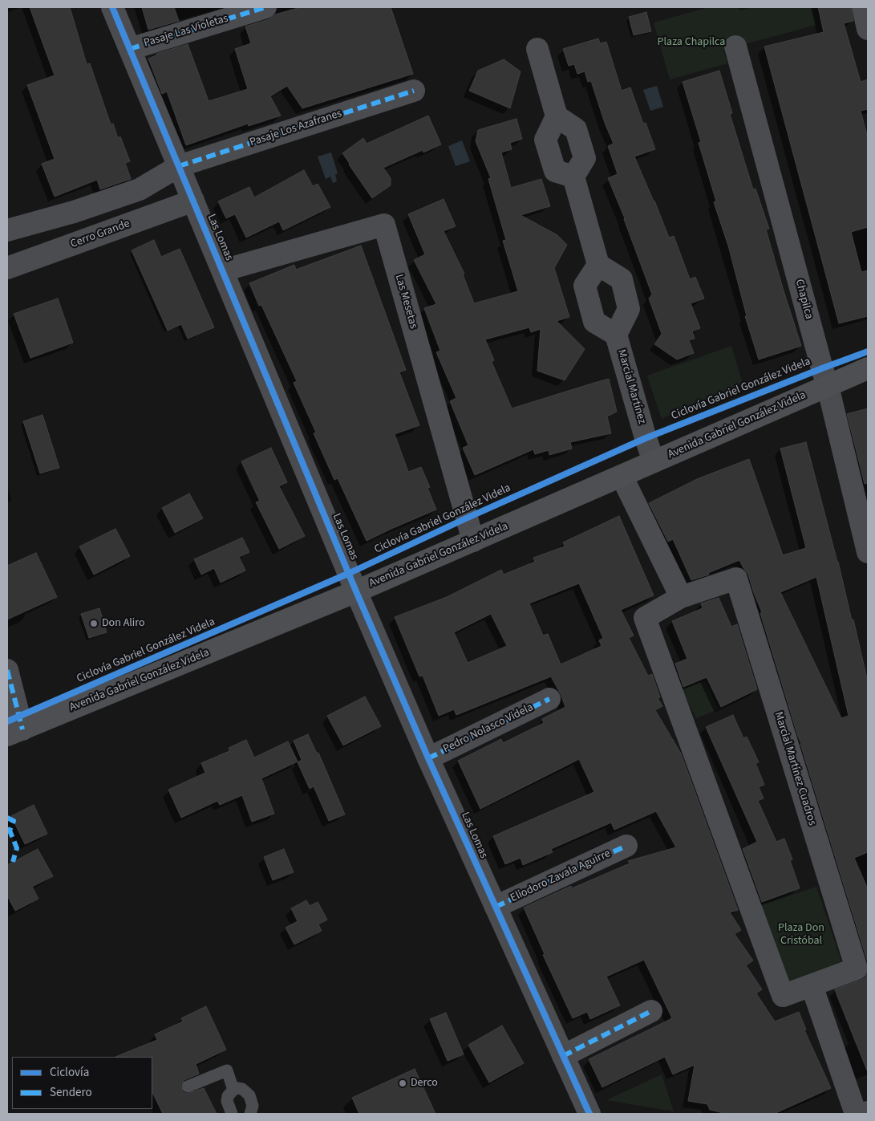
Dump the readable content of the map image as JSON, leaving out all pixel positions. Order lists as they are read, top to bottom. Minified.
{"streets":{"main road":["Avenida Gabriel González Videla"],"street":["Pasaje Las Violetas","Pasaje Los Azafranes","Cerro Grande","Las Lomas","Chapilca","Las Mesetas","Marcial Martínez","Pedro Nolasco Videla","Marcial Martínez Cuadros","Eliodoro Zavala Aguirre"],"cycle path":["Ciclovía Gabriel González Videla"]},"crossings":[["Pasaje Las Violetas","Las Lomas"],["Pasaje Los Azafranes","Las Lomas"],["Cerro Grande","Las Lomas"],["Las Lomas","Las Mesetas"],["Las Lomas","Avenida Gabriel González Videla"],["Las Lomas","Pedro Nolasco Videla"],["Las Lomas","Eliodoro Zavala Aguirre"],["Chapilca","Avenida Gabriel González Videla"],["Las Mesetas","Avenida Gabriel González Videla"],["Marcial Martínez","Avenida Gabriel González Videla"]],"parks":["Plaza Chapilca","Plaza Don Cristóbal"],"places":["Don Aliro","Derco"],"legend":["Ciclovía","Sendero"]}
